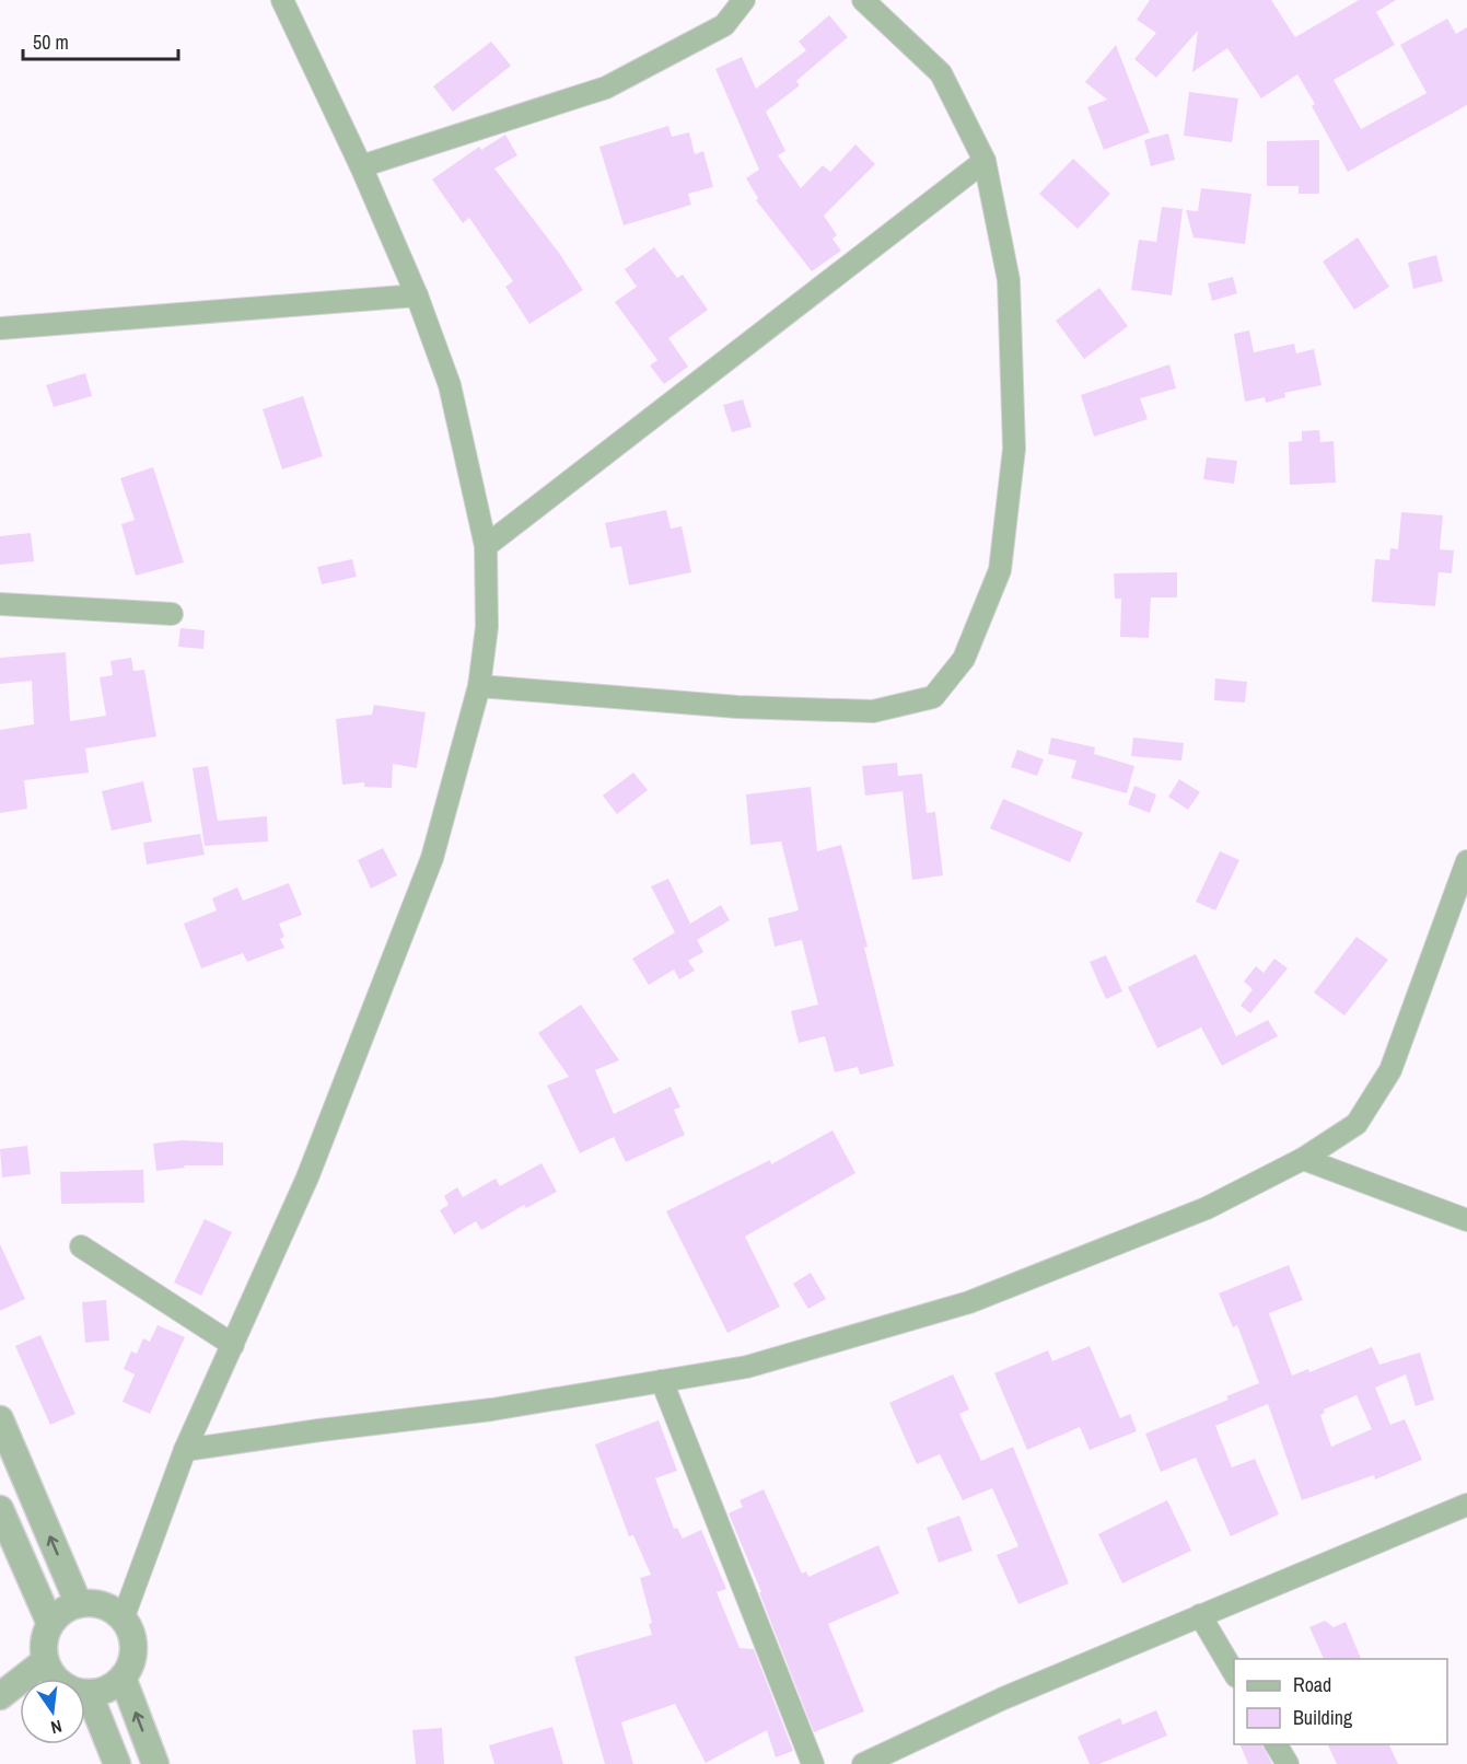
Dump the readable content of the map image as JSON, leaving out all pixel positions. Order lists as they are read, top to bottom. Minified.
{"legend":["Road","Building"],"scale_bar":"50 m","north":"bottom"}
